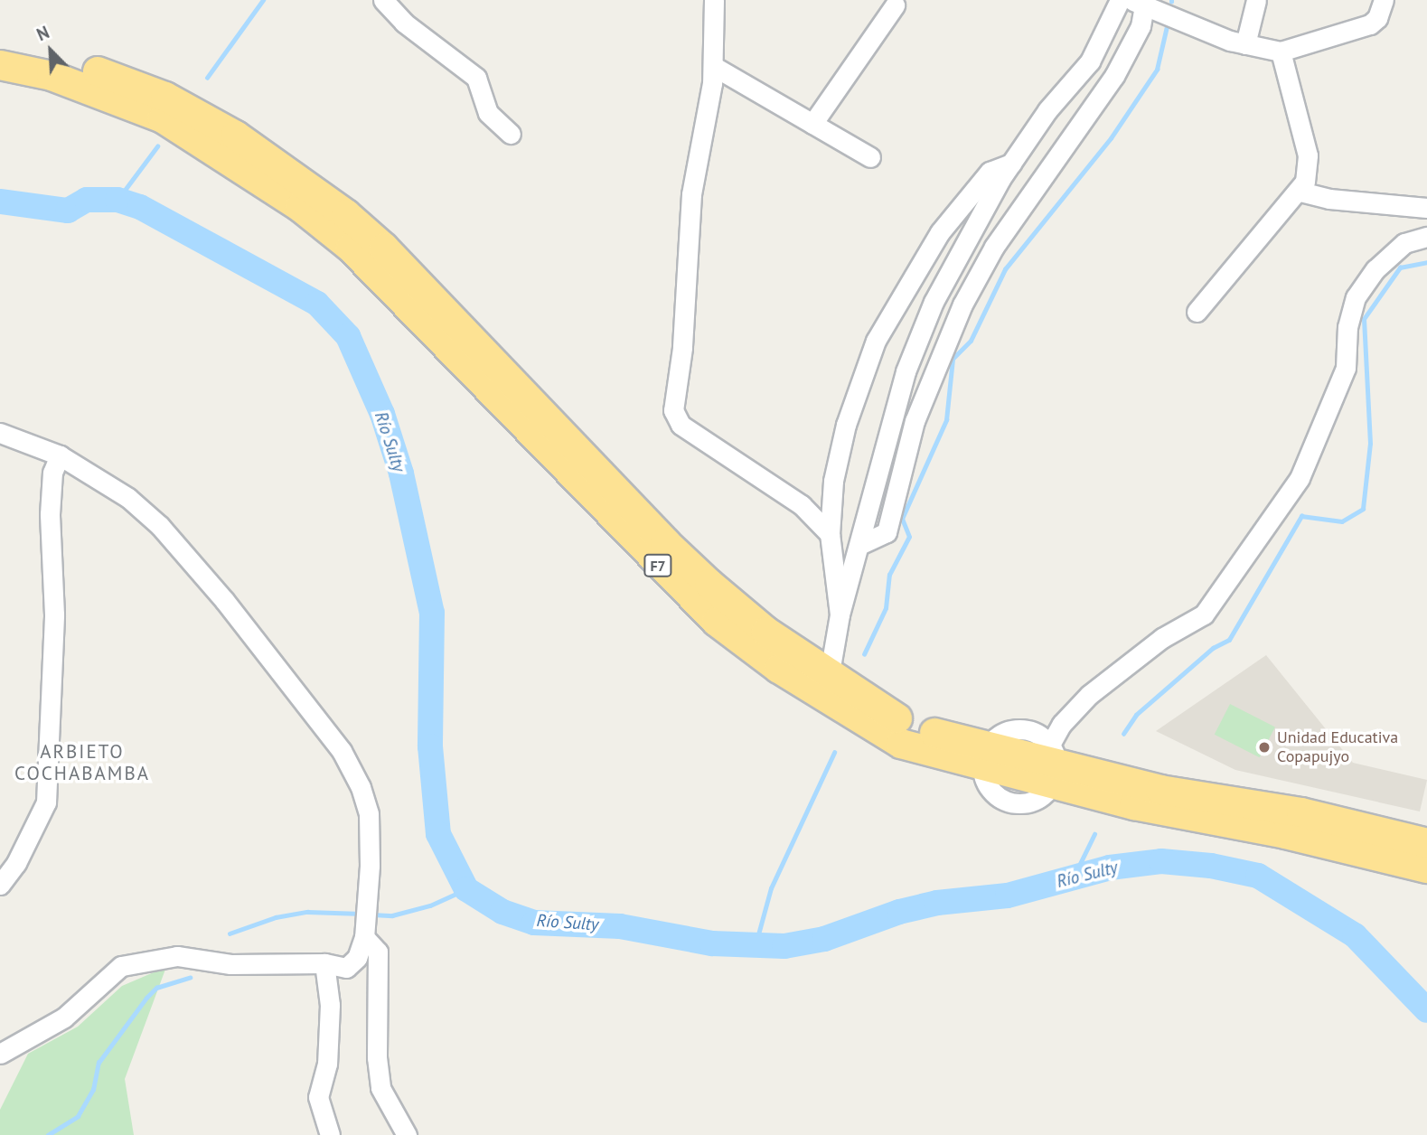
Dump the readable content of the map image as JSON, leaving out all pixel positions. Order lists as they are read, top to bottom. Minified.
{"streets":{"highway":["F7"]},"districts":["ARBIETO COCHABAMBA"],"water":["Río Sulty"],"places":["Unidad Educativa Copapujyo"],"north":"top left"}
